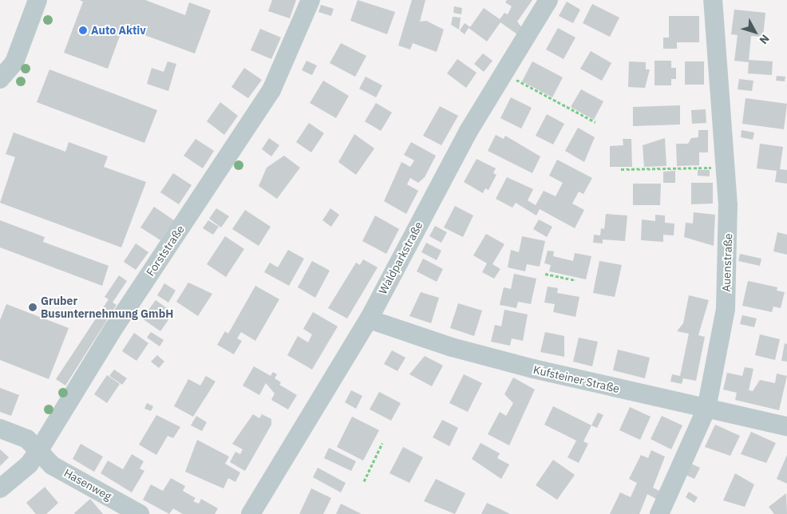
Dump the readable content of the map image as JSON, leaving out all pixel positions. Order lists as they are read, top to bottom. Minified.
{"streets":{"street":["Forststraße","Waldparkstraße","Auenstraße","Kufsteiner Straße","Hasenweg"]},"crossings":[["Forststraße","Hasenweg"],["Waldparkstraße","Kufsteiner Straße"],["Auenstraße","Kufsteiner Straße"]],"places":["Auto Aktiv","Gruber Busunternehmung GmbH"],"north":"bottom right"}
